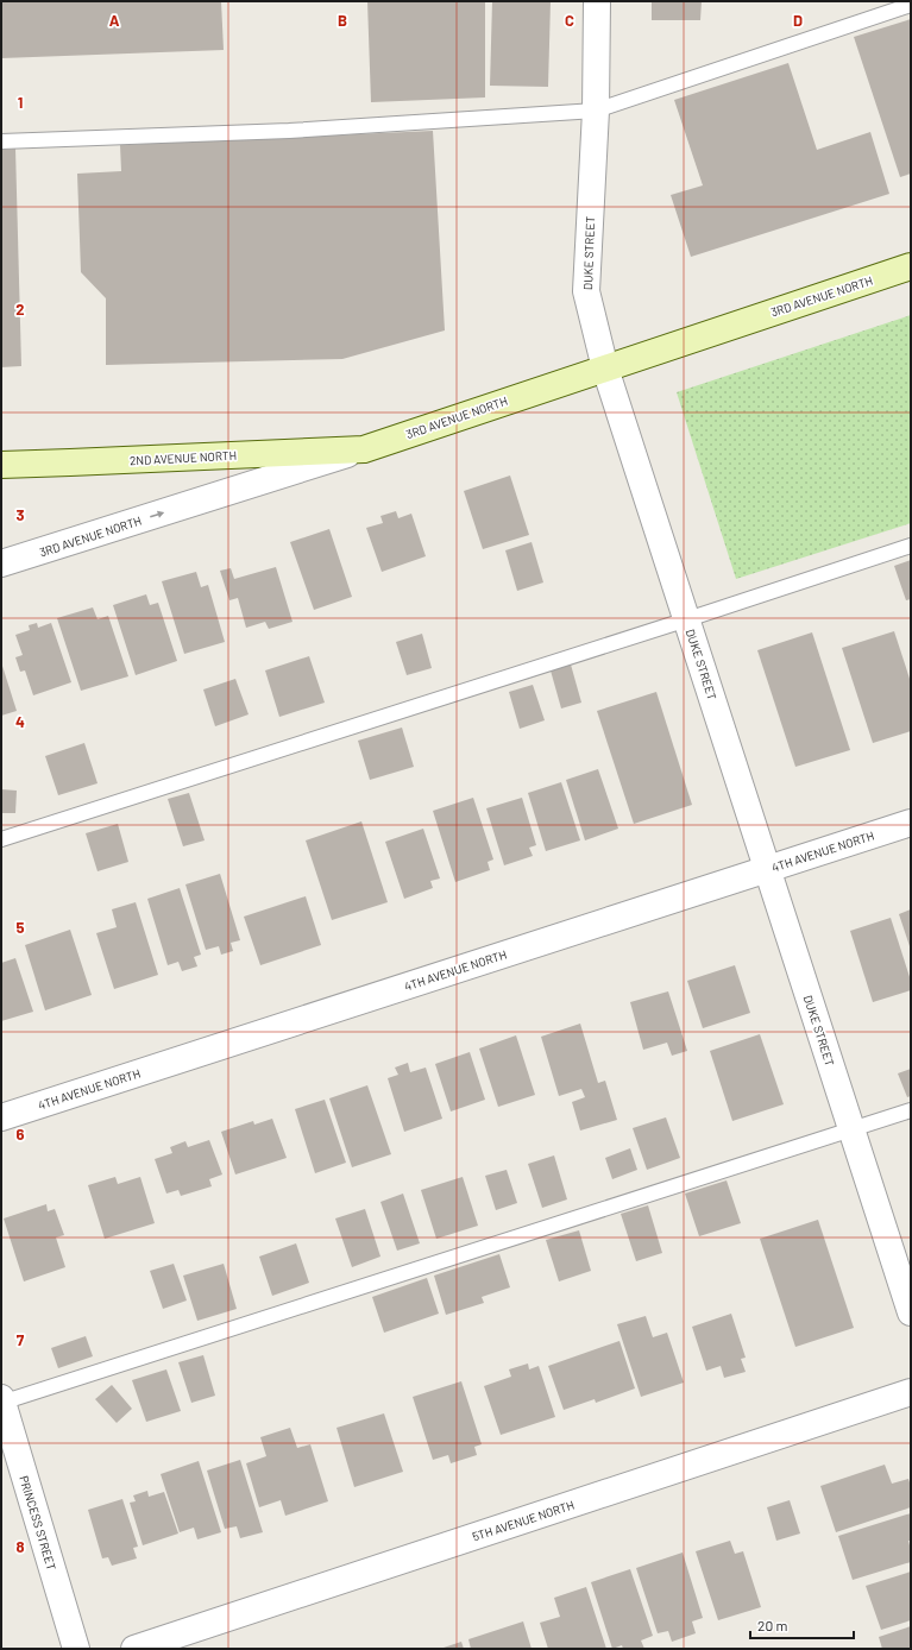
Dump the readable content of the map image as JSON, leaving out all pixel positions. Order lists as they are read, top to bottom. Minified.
{"streets":{"main road":["3RD AVENUE NORTH","2ND AVENUE NORTH"],"street":["DUKE STREET","4TH AVENUE NORTH","5TH AVENUE NORTH","PRINCESS STREET"]},"crossings":[["DUKE STREET","3RD AVENUE NORTH"],["DUKE STREET","4TH AVENUE NORTH"],["3RD AVENUE NORTH","2ND AVENUE NORTH"]],"one_way":["3RD AVENUE NORTH"],"scale_bar":"20 m","grid":{"columns":["A","B","C","D"],"rows":["1","2","3","4","5","6","7","8"]}}
